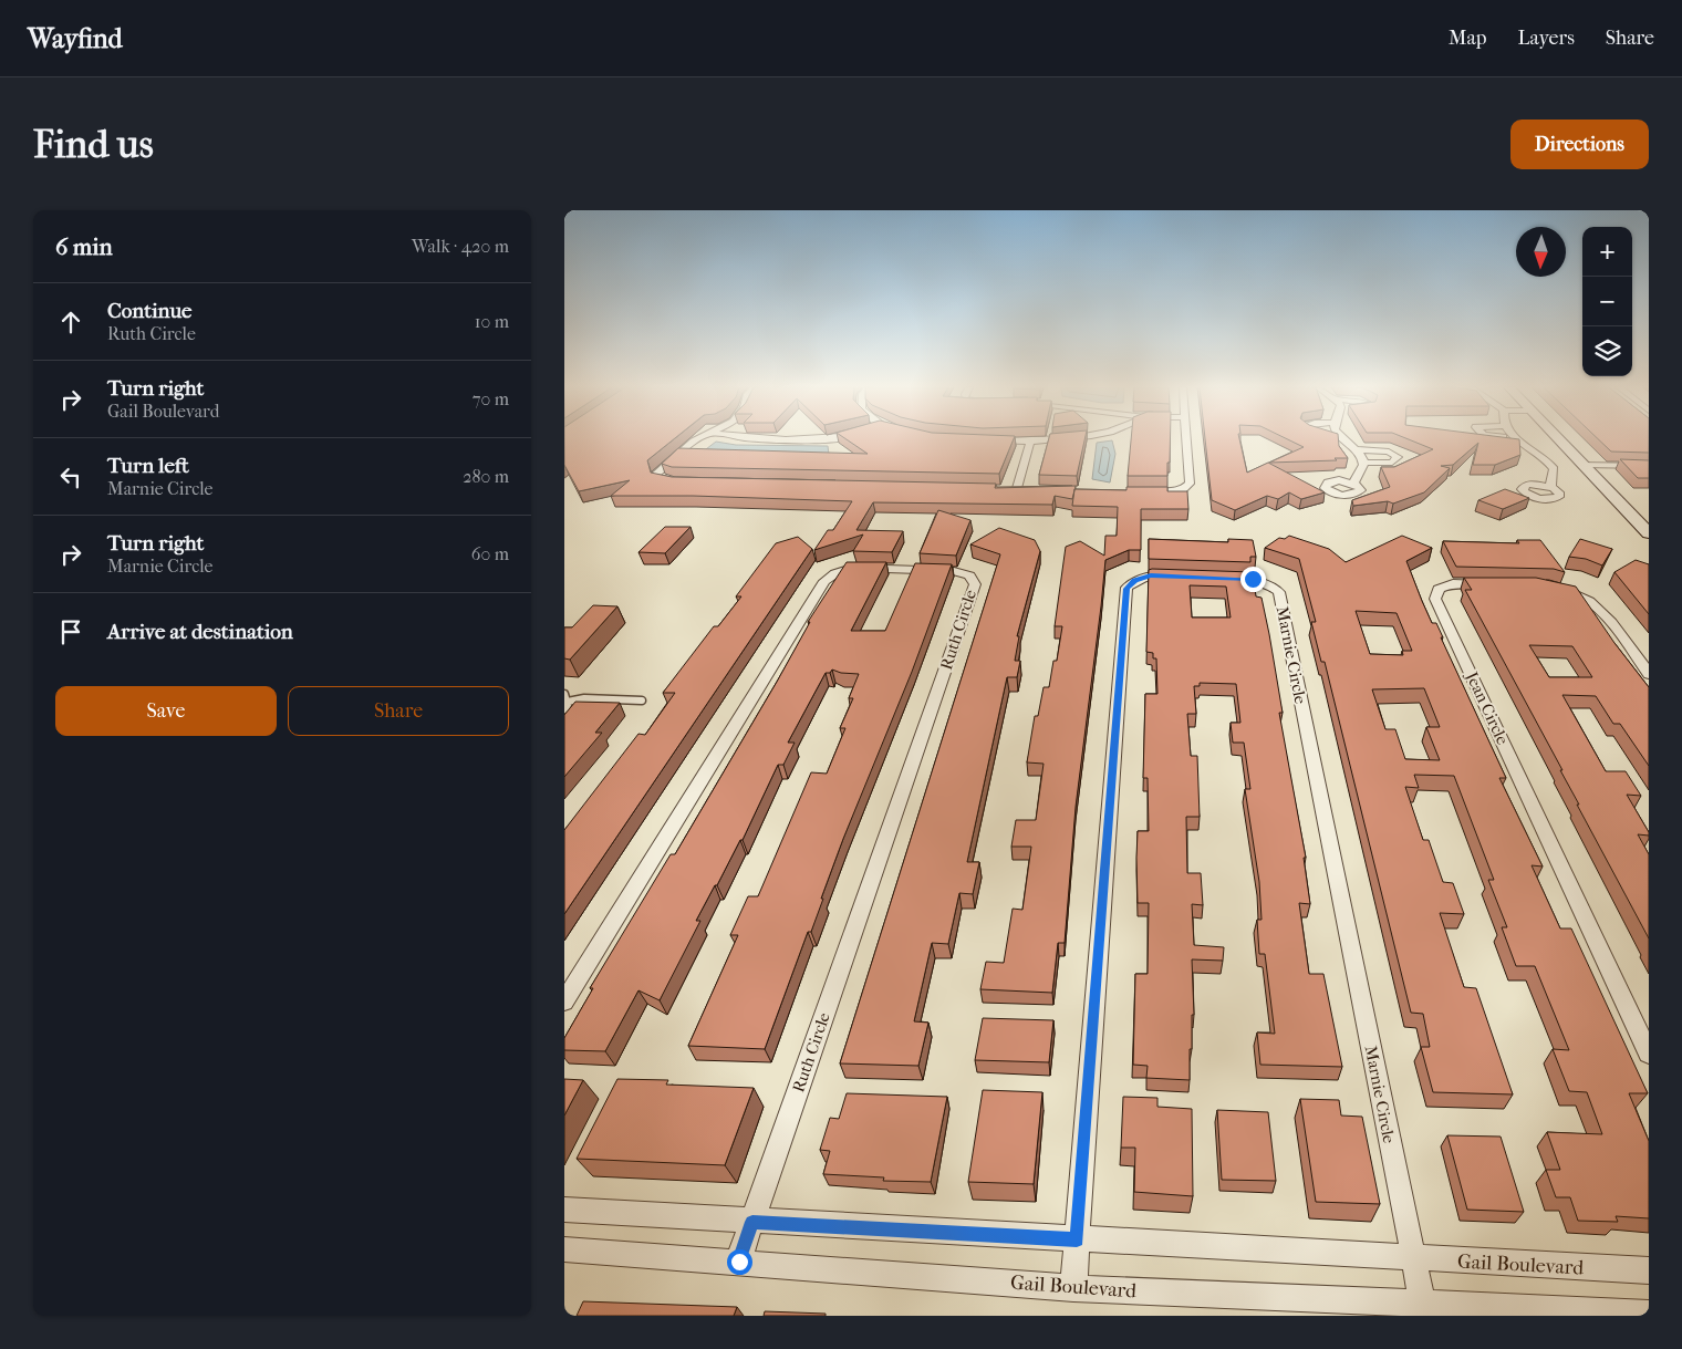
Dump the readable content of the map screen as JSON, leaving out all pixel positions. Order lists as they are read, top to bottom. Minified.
{"streets":{"street":["Ruth Circle","Marnie Circle","Jean Circle","Gail Boulevard"]},"crossings":[["Ruth Circle","Gail Boulevard"],["Marnie Circle","Gail Boulevard"]],"north":"bottom","page":{"header":"Wayfind","nav":["Map","Layers","Share"],"buttons":["Directions",["Save","Share"]],"title":"Find us","heading":["6 min","Walk · 420 m"],"map_buttons":["+","−"],"list":[["Continue","Ruth Circle","10 m"],["Turn right","Gail Boulevard","70 m"],["Turn left","Marnie Circle","280 m"],["Turn right","Marnie Circle","60 m"],"Arrive at destination"]}}
